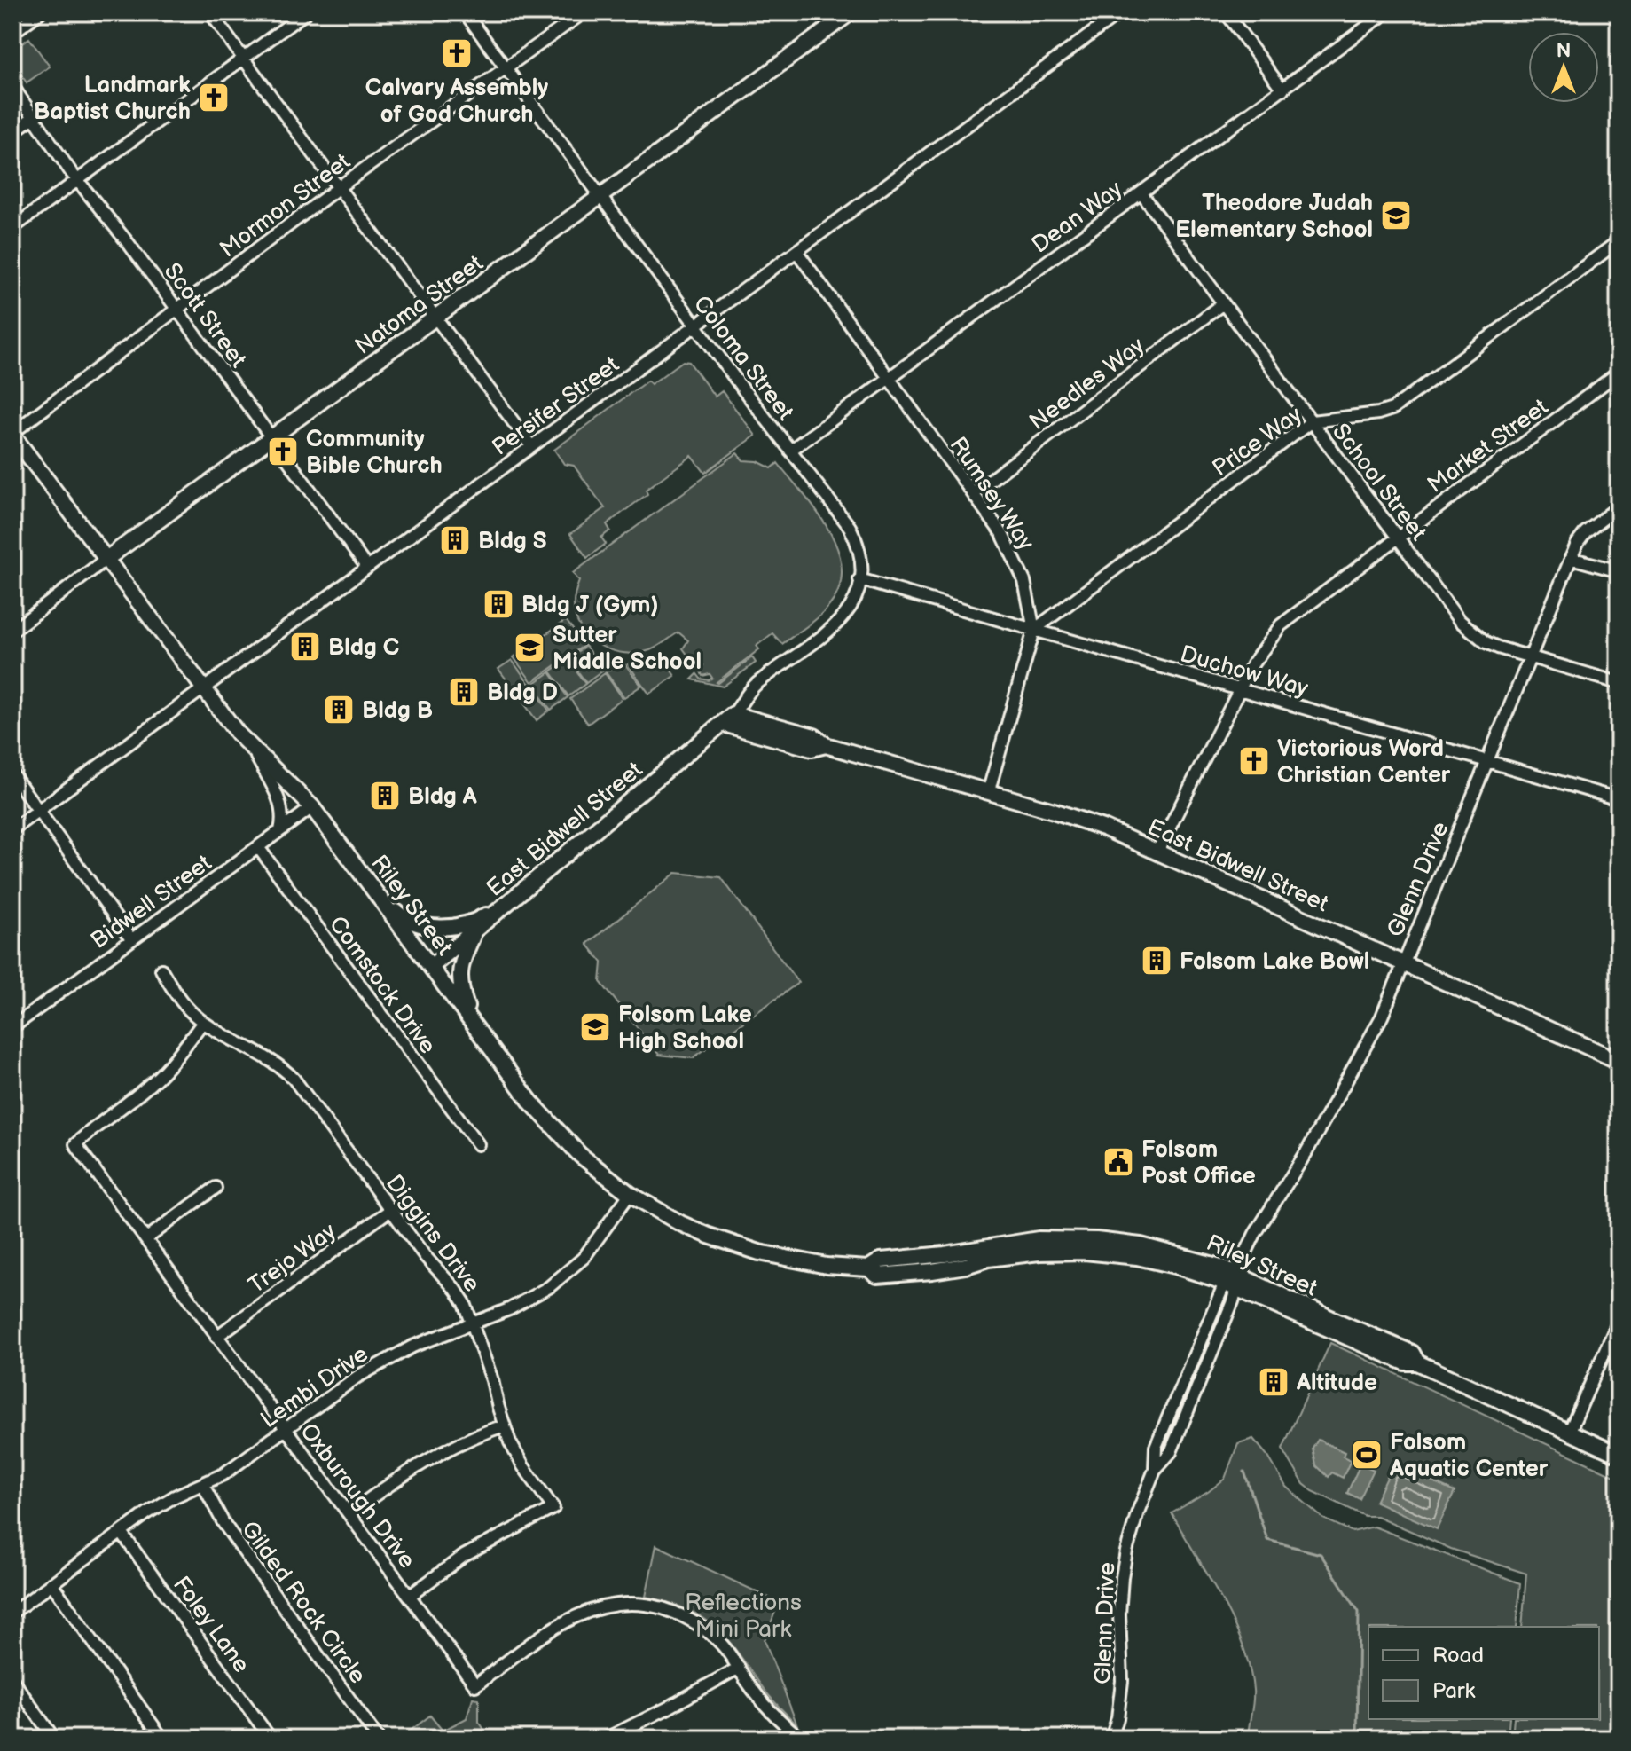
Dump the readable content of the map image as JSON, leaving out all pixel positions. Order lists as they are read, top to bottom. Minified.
{"streets":{"main road":["Natoma Street","East Bidwell Street","Riley Street"],"street":["Mormon Street","Dean Way","Scott Street","Coloma Street","Needles Way","Persifer Street","Price Way","Market Street","School Street","Rumsey Way","Duchow Way","Glenn Drive","Bidwell Street","Comstock Drive","Diggins Drive","Trejo Way","Lembi Drive","Oxburough Drive","Gilded Rock Circle","Foley Lane"]},"crossings":[["Mormon Street","Scott Street"],["Mormon Street","Coloma Street"],["Mormon Street","Riley Street"],["Dean Way","Coloma Street"],["Dean Way","School Street"],["Dean Way","Rumsey Way"],["Natoma Street","Scott Street"],["Natoma Street","Coloma Street"],["Natoma Street","Riley Street"],["Scott Street","Persifer Street"],["Coloma Street","Persifer Street"],["Coloma Street","Duchow Way"],["Coloma Street","East Bidwell Street"],["Needles Way","School Street"],["Needles Way","Rumsey Way"],["Persifer Street","Rumsey Way"],["Persifer Street","Riley Street"],["Price Way","School Street"],["Price Way","Rumsey Way"],["Price Way","Duchow Way"],["Market Street","School Street"],["Market Street","Duchow Way"],["Market Street","East Bidwell Street"],["School Street","Glenn Drive"],["Rumsey Way","Duchow Way"],["Rumsey Way","East Bidwell Street"],["Duchow Way","Glenn Drive"],["East Bidwell Street","Glenn Drive"],["East Bidwell Street","Riley Street"],["Glenn Drive","Riley Street"],["Bidwell Street","Riley Street"],["Bidwell Street","Comstock Drive"],["Riley Street","Lembi Drive"],["Diggins Drive","Trejo Way"],["Diggins Drive","Lembi Drive"],["Diggins Drive","Oxburough Drive"],["Trejo Way","Oxburough Drive"],["Lembi Drive","Oxburough Drive"],["Lembi Drive","Gilded Rock Circle"],["Lembi Drive","Foley Lane"]],"parks":["Reflections Mini Park"],"places":{"church":["Calvary Assembly of God Church","Landmark Baptist Church","Community Bible Church","Victorious Word Christian Center"],"school or university":["Theodore Judah Elementary School","Sutter Middle School","Folsom Lake High School"],"building":["Bldg S","Bldg J (Gym)","Bldg C","Bldg D","Bldg B","Bldg A","Folsom Lake Bowl","Altitude"],"public building":["Folsom Post Office"],"sports":["Folsom Aquatic Center"]},"legend":["Road","Park"],"north":"top"}
